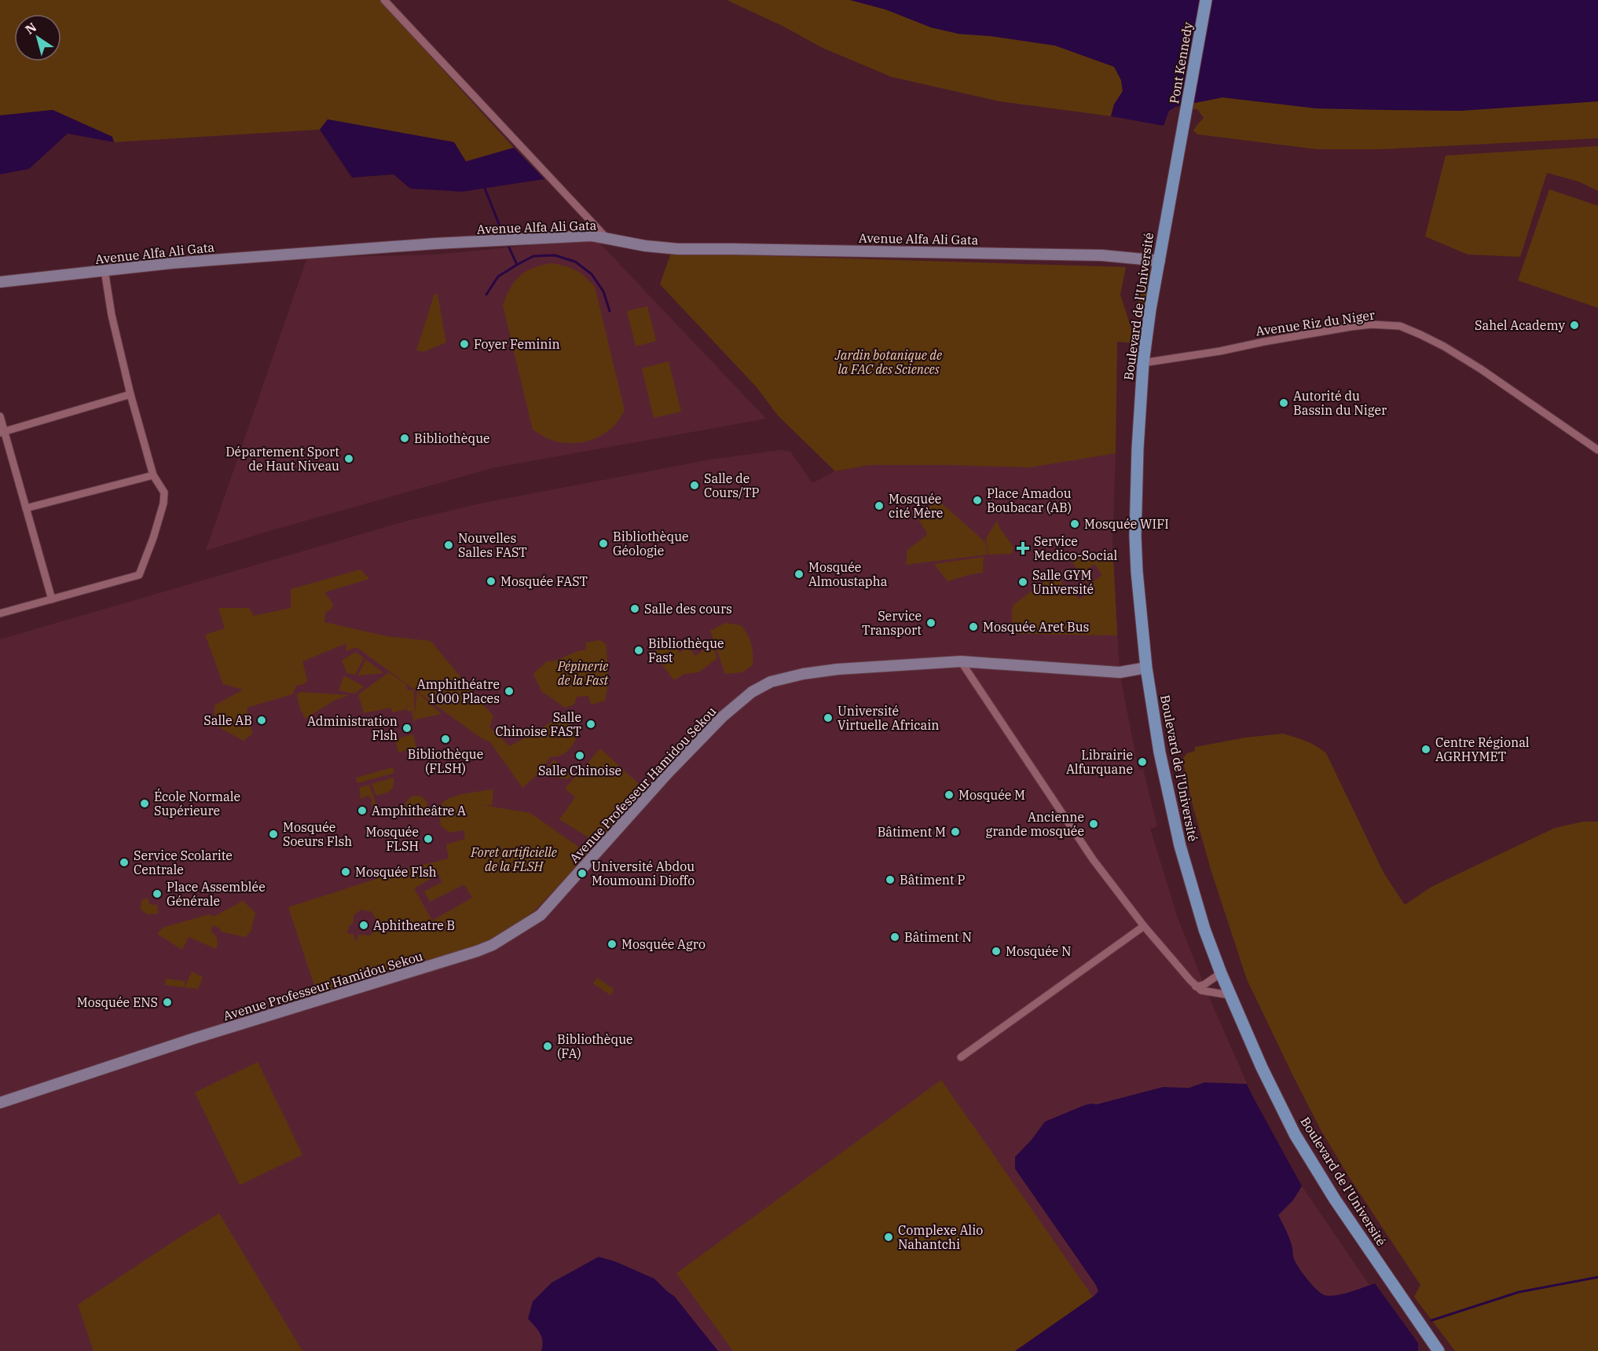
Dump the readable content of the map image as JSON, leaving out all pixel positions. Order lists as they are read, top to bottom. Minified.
{"streets":{"main road":["Pont Kennedy","Boulevard de l'Université"],"street":["Avenue Alfa Ali Gata","Avenue Riz du Niger","Avenue Professeur Hamidou Sekou"]},"crossings":[["Pont Kennedy","Boulevard de l'Université"],["Avenue Alfa Ali Gata","Boulevard de l'Université"],["Boulevard de l'Université","Avenue Riz du Niger"],["Boulevard de l'Université","Avenue Professeur Hamidou Sekou"]],"parks":["Jardin botanique de la FAC des Sciences","Pépinerie de la Fast","Foret artificielle de la FLSH"],"places":{"other":["Sahel Academy","Foyer Feminin","Autorité du Bassin du Niger","Bibliothèque","Département Sport de Haut Niveau","Salle de Cours/TP","Place Amadou Boubacar (AB)","Mosquée cité Mère","Mosquée WIFI","Bibliothèque Géologie","Nouvelles Salles FAST","Mosquée Almoustapha","Mosquée FAST","Salle GYM Université","Salle des cours","Service Transport","Mosquée Aret Bus","Bibliothèque Fast","Amphithéatre 1000 Places","Université Virtuelle Africain","Salle AB","Salle Chinoise FAST","Administration Flsh","Bibliothèque (FLSH)","Centre Régional AGRHYMET","Salle Chinoise","Librairie Alfurquane","Mosquée M","École Normale Supérieure","Amphitheâtre A","Ancienne grande mosquée","Bâtiment M","Mosquée Soeurs Flsh","Mosquée FLSH","Service Scolarite Centrale","Mosquée Flsh","Université Abdou Moumouni Dioffo","Bâtiment P","Place Assemblée Générale","Aphitheatre B","Bâtiment N","Mosquée Agro","Mosquée N","Mosquée ENS","Bibliothèque (FA)","Complexe Alio Nahantchi"],"health":["Service Medico-Social"]},"north":"top left"}
